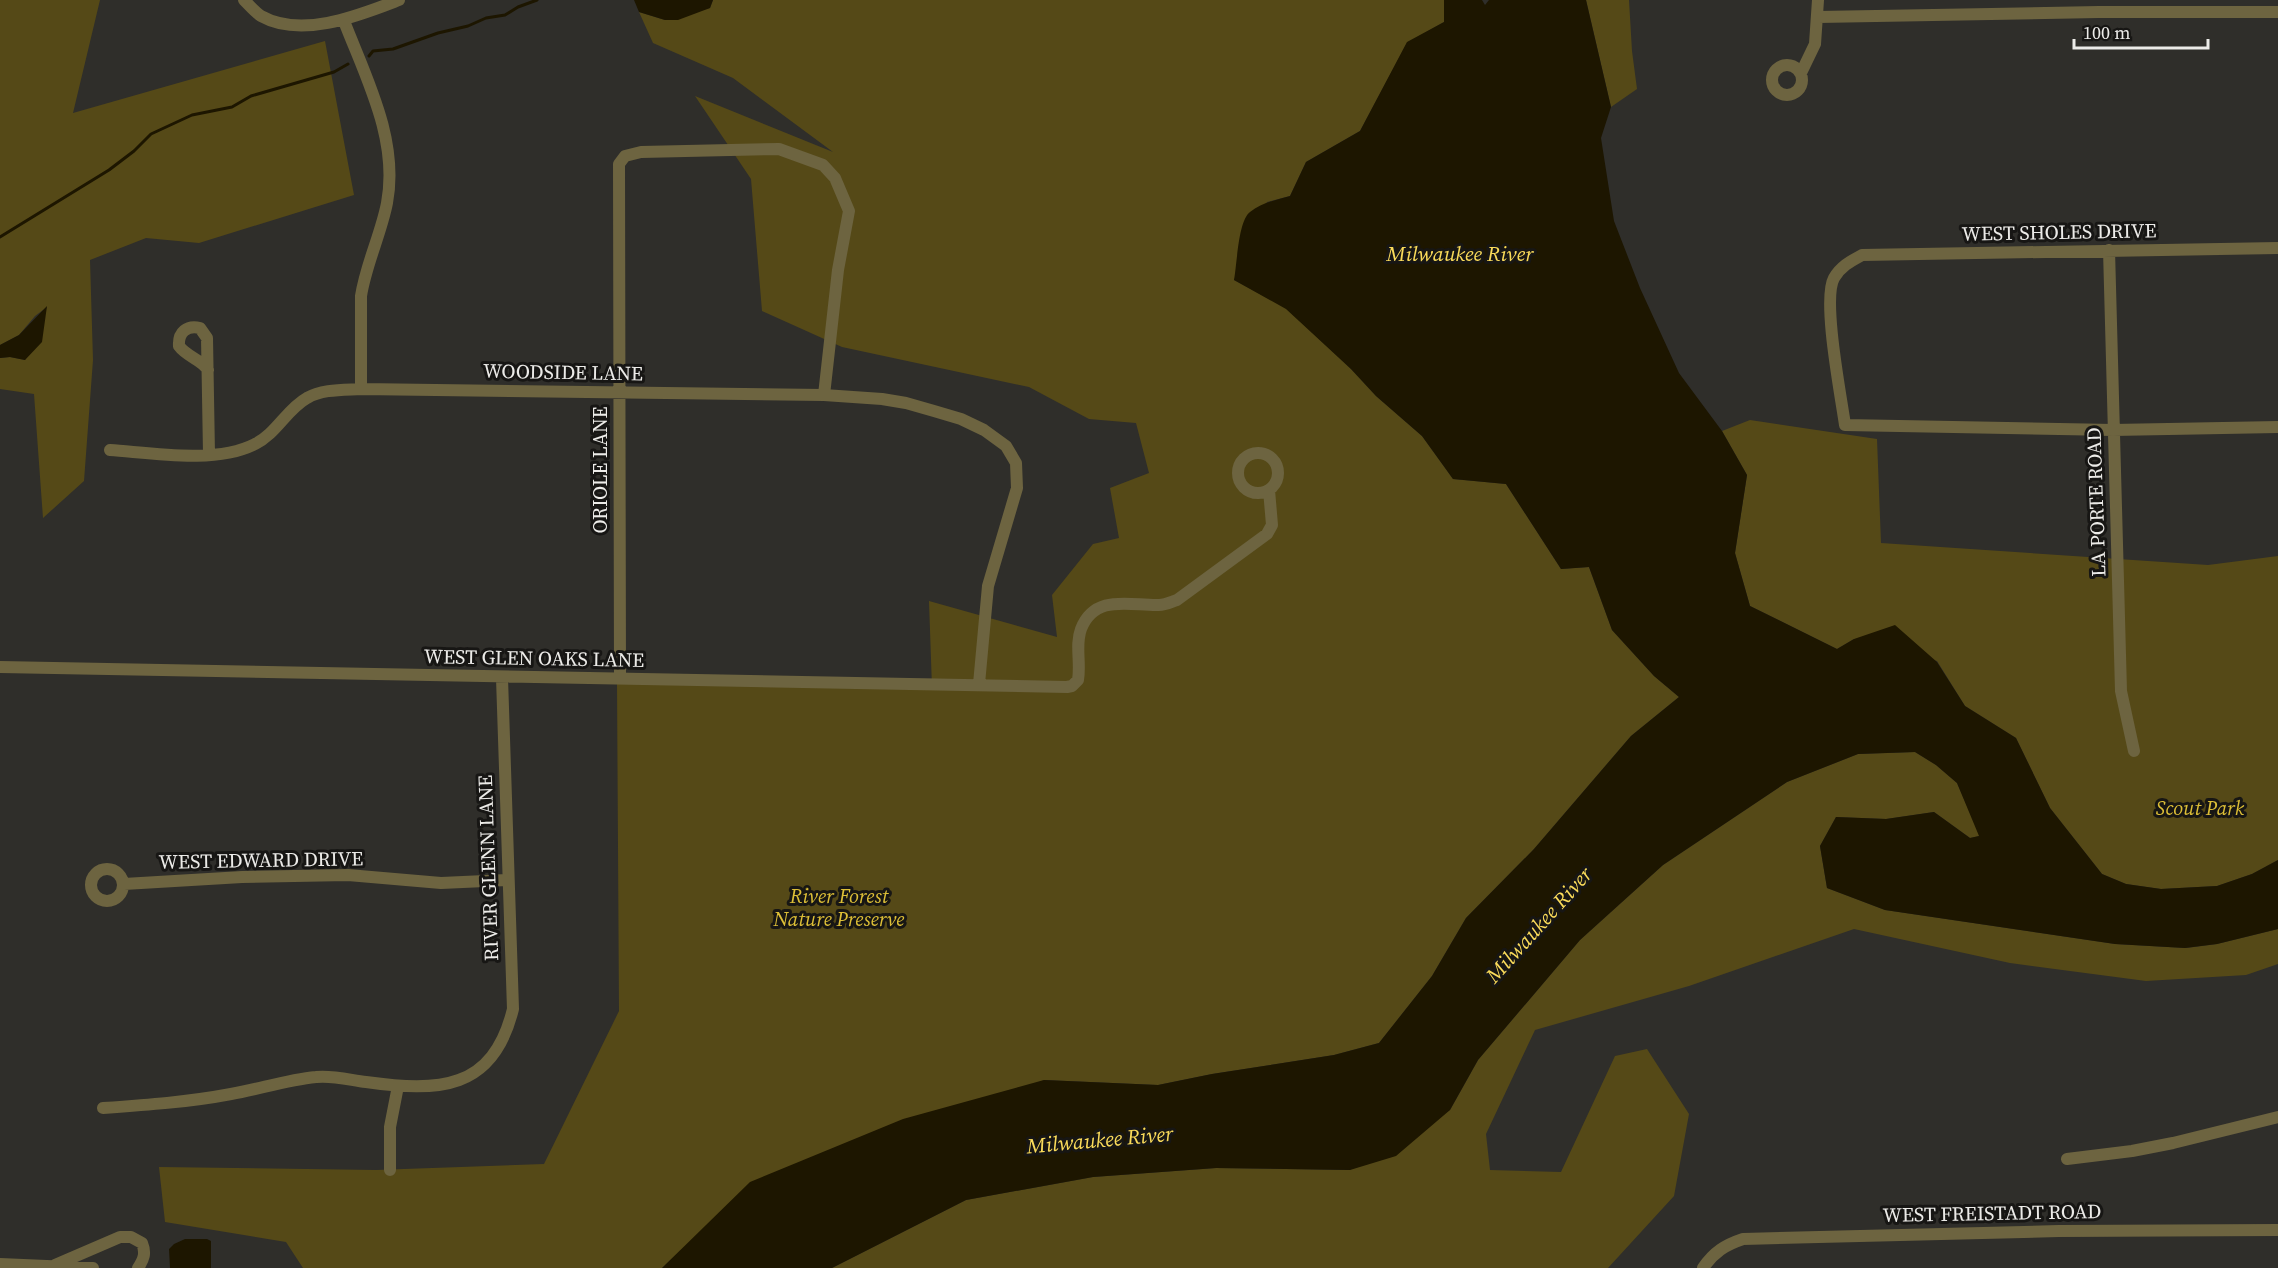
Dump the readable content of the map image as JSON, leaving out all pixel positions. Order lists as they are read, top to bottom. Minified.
{"streets":{"street":["WEST SHOLES DRIVE","WOODSIDE LANE","ORIOLE LANE","LA PORTE ROAD","WEST GLEN OAKS LANE","WEST EDWARD DRIVE","RIVER GLENN LANE","WEST FREISTADT ROAD"]},"crossings":[["WEST SHOLES DRIVE","LA PORTE ROAD"],["WOODSIDE LANE","ORIOLE LANE"],["WOODSIDE LANE","WEST GLEN OAKS LANE"],["ORIOLE LANE","WEST GLEN OAKS LANE"],["WEST GLEN OAKS LANE","RIVER GLENN LANE"],["WEST EDWARD DRIVE","RIVER GLENN LANE"]],"water":["Milwaukee River"],"parks":["Scout Park","River Forest Nature Preserve"],"scale_bar":"100 m"}
